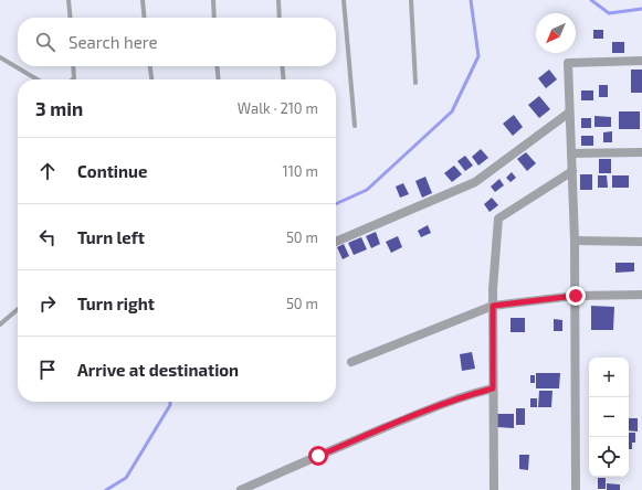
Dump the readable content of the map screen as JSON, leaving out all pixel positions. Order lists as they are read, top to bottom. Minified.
{"north":"bottom left","page":{"search":"Search here","heading":["3 min","Walk · 210 m"],"list":[["Continue","110 m"],["Turn left","50 m"],["Turn right","50 m"],"Arrive at destination"],"map_buttons":["+","−"]}}
